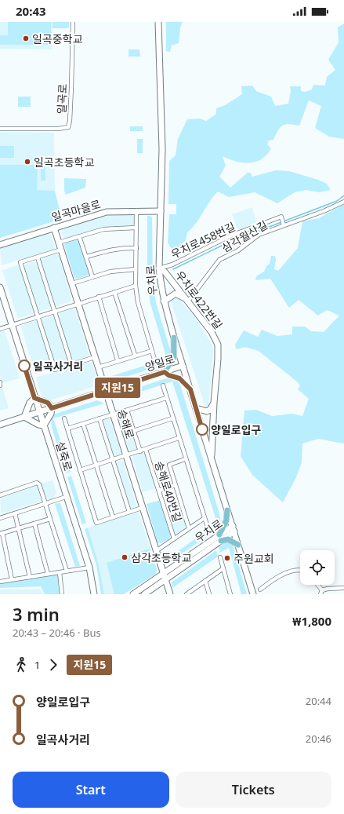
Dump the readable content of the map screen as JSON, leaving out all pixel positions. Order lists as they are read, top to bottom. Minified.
{"streets":{"main road":["일곡마을로","우치로","우치로422번길","양일로","송해로","설죽로"],"street":["일곡로","삼각월산길","우치로458번길","송해로40번길"]},"crossings":[["일곡마을로","우치로"],["일곡마을로","송해로"],["삼각월산길","우치로458번길"],["삼각월산길","우치로422번길"],["우치로458번길","우치로"],["우치로458번길","우치로422번길"],["우치로","우치로422번길"],["우치로","양일로"],["우치로","송해로"],["양일로","송해로"],["양일로","설죽로"],["송해로","송해로40번길"]],"places":["일곡중학교","일곡초등학교","일곡사거리","양일로입구","삼각초등학교","주원교회"],"lines":["bus line 지원15"],"page":{"status":"20:43","on_map":"지원15","heading":["3 min","20:43 – 20:46 · Bus","₩1,800"],"legs":["1","지원15"],"list":[{"name":"양일로입구","value":"20:44"},{"name":"일곡사거리","value":"20:46"}],"buttons":["Start","Tickets"]}}
